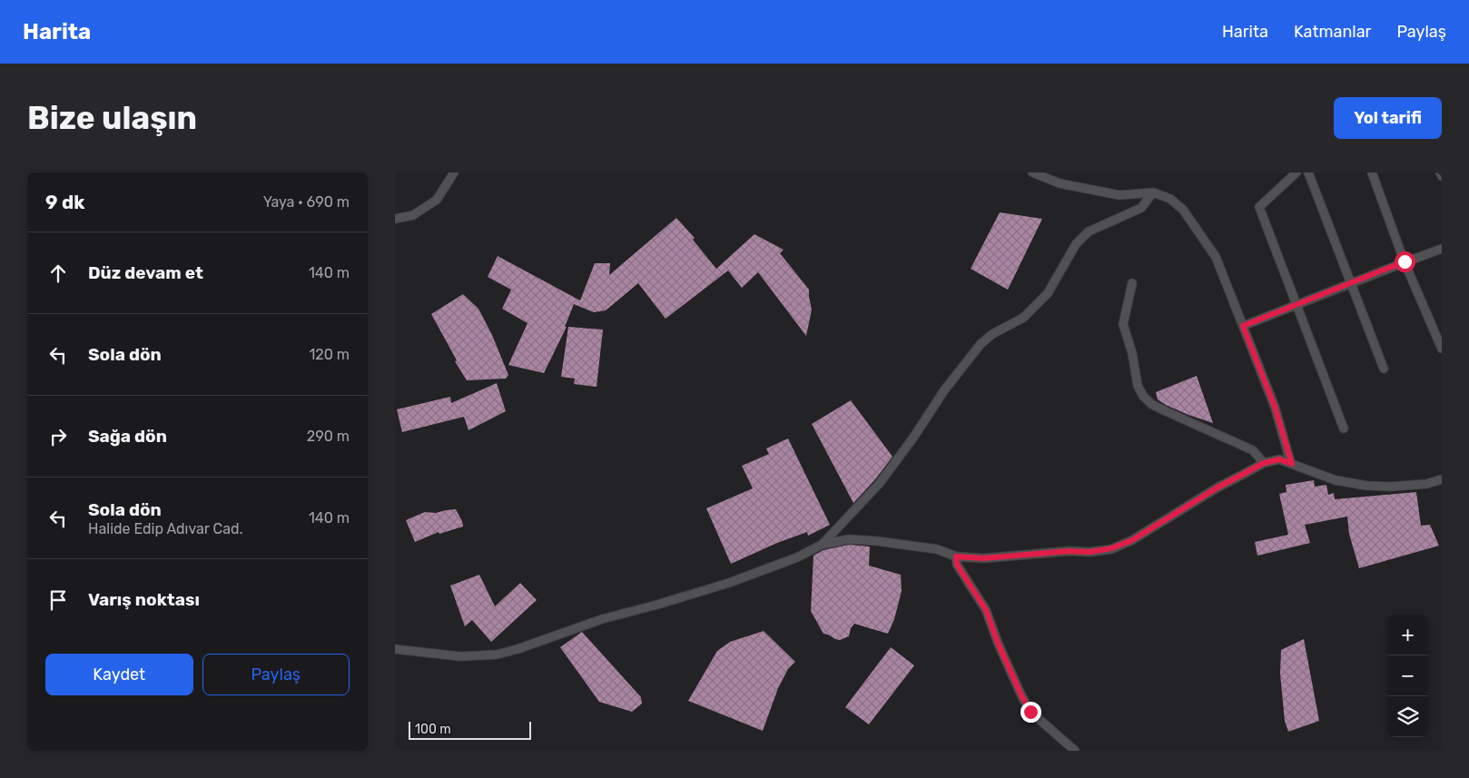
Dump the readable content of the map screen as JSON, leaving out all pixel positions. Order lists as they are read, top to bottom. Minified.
{"scale_bar":"100 m","page":{"header":"Harita","nav":["Harita","Katmanlar","Paylaş"],"buttons":["Yol tarifi",["Kaydet","Paylaş"]],"title":"Bize ulaşın","heading":["9 dk","Yaya · 690 m"],"list":[["Düz devam et","140 m"],["Sola dön","120 m"],["Sağa dön","290 m"],["Sola dön","Halide Edip Adıvar Cad.","140 m"],"Varış noktası"],"map_buttons":["+","−"],"scale":"100 m"}}
